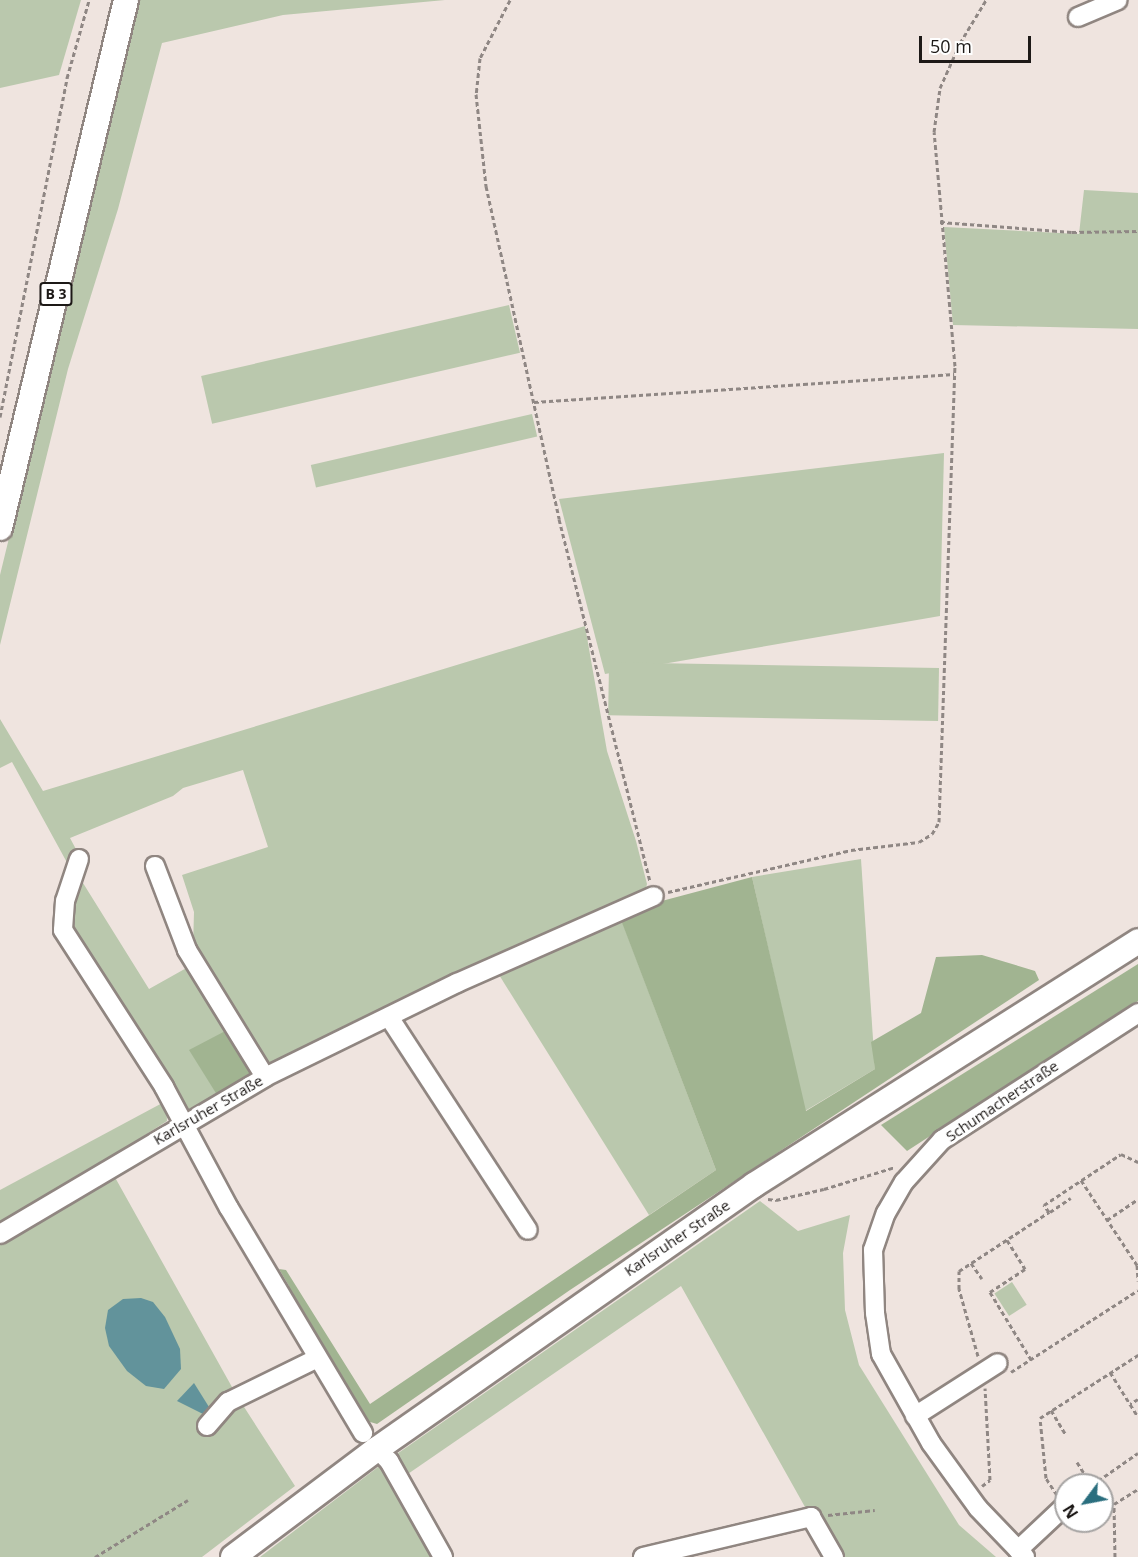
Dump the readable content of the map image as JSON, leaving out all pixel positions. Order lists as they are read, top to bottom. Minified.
{"streets":{"main road":["B 3","Karlsruher Straße"],"street":["Schumacherstraße"]},"scale_bar":"50 m","north":"bottom left"}
